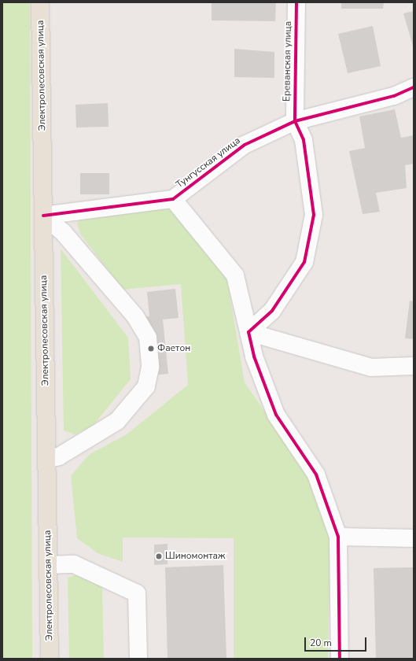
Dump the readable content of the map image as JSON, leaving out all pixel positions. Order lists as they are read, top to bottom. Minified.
{"streets":{"main road":["Электролесовская улица"],"street":["Ереванская улица","Тунгусская улица"]},"crossings":[["Ереванская улица","Тунгусская улица"],["Электролесовская улица","Тунгусская улица"]],"places":["Фаетон","Шиномонтаж"],"scale_bar":"20 m"}
